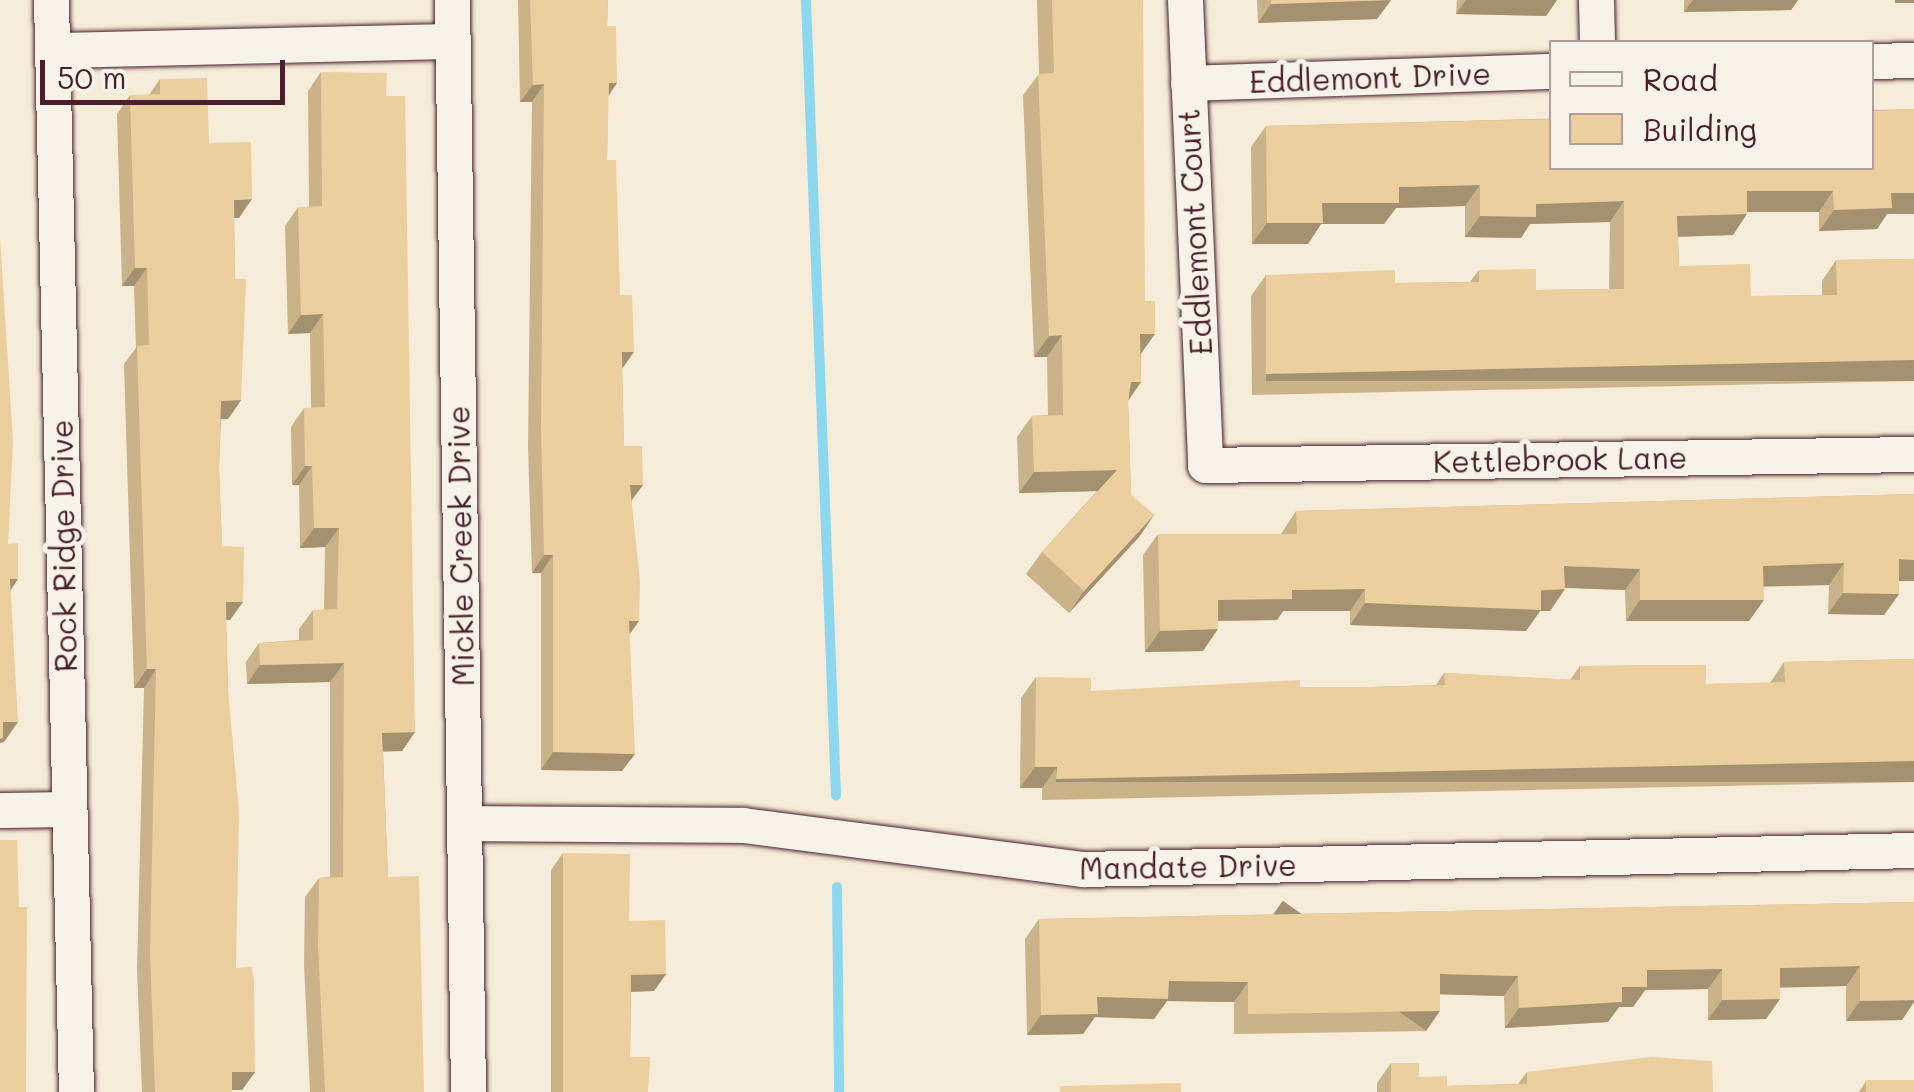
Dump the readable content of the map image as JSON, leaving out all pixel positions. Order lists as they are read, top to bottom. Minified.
{"streets":{"street":["Eddlemont Drive","Eddlemont Court","Kettlebrook Lane","Rock Ridge Drive","Mickle Creek Drive","Mandate Drive"]},"crossings":[["Eddlemont Drive","Eddlemont Court"],["Eddlemont Court","Kettlebrook Lane"],["Mickle Creek Drive","Mandate Drive"]],"legend":["Road","Building"],"scale_bar":"50 m"}
